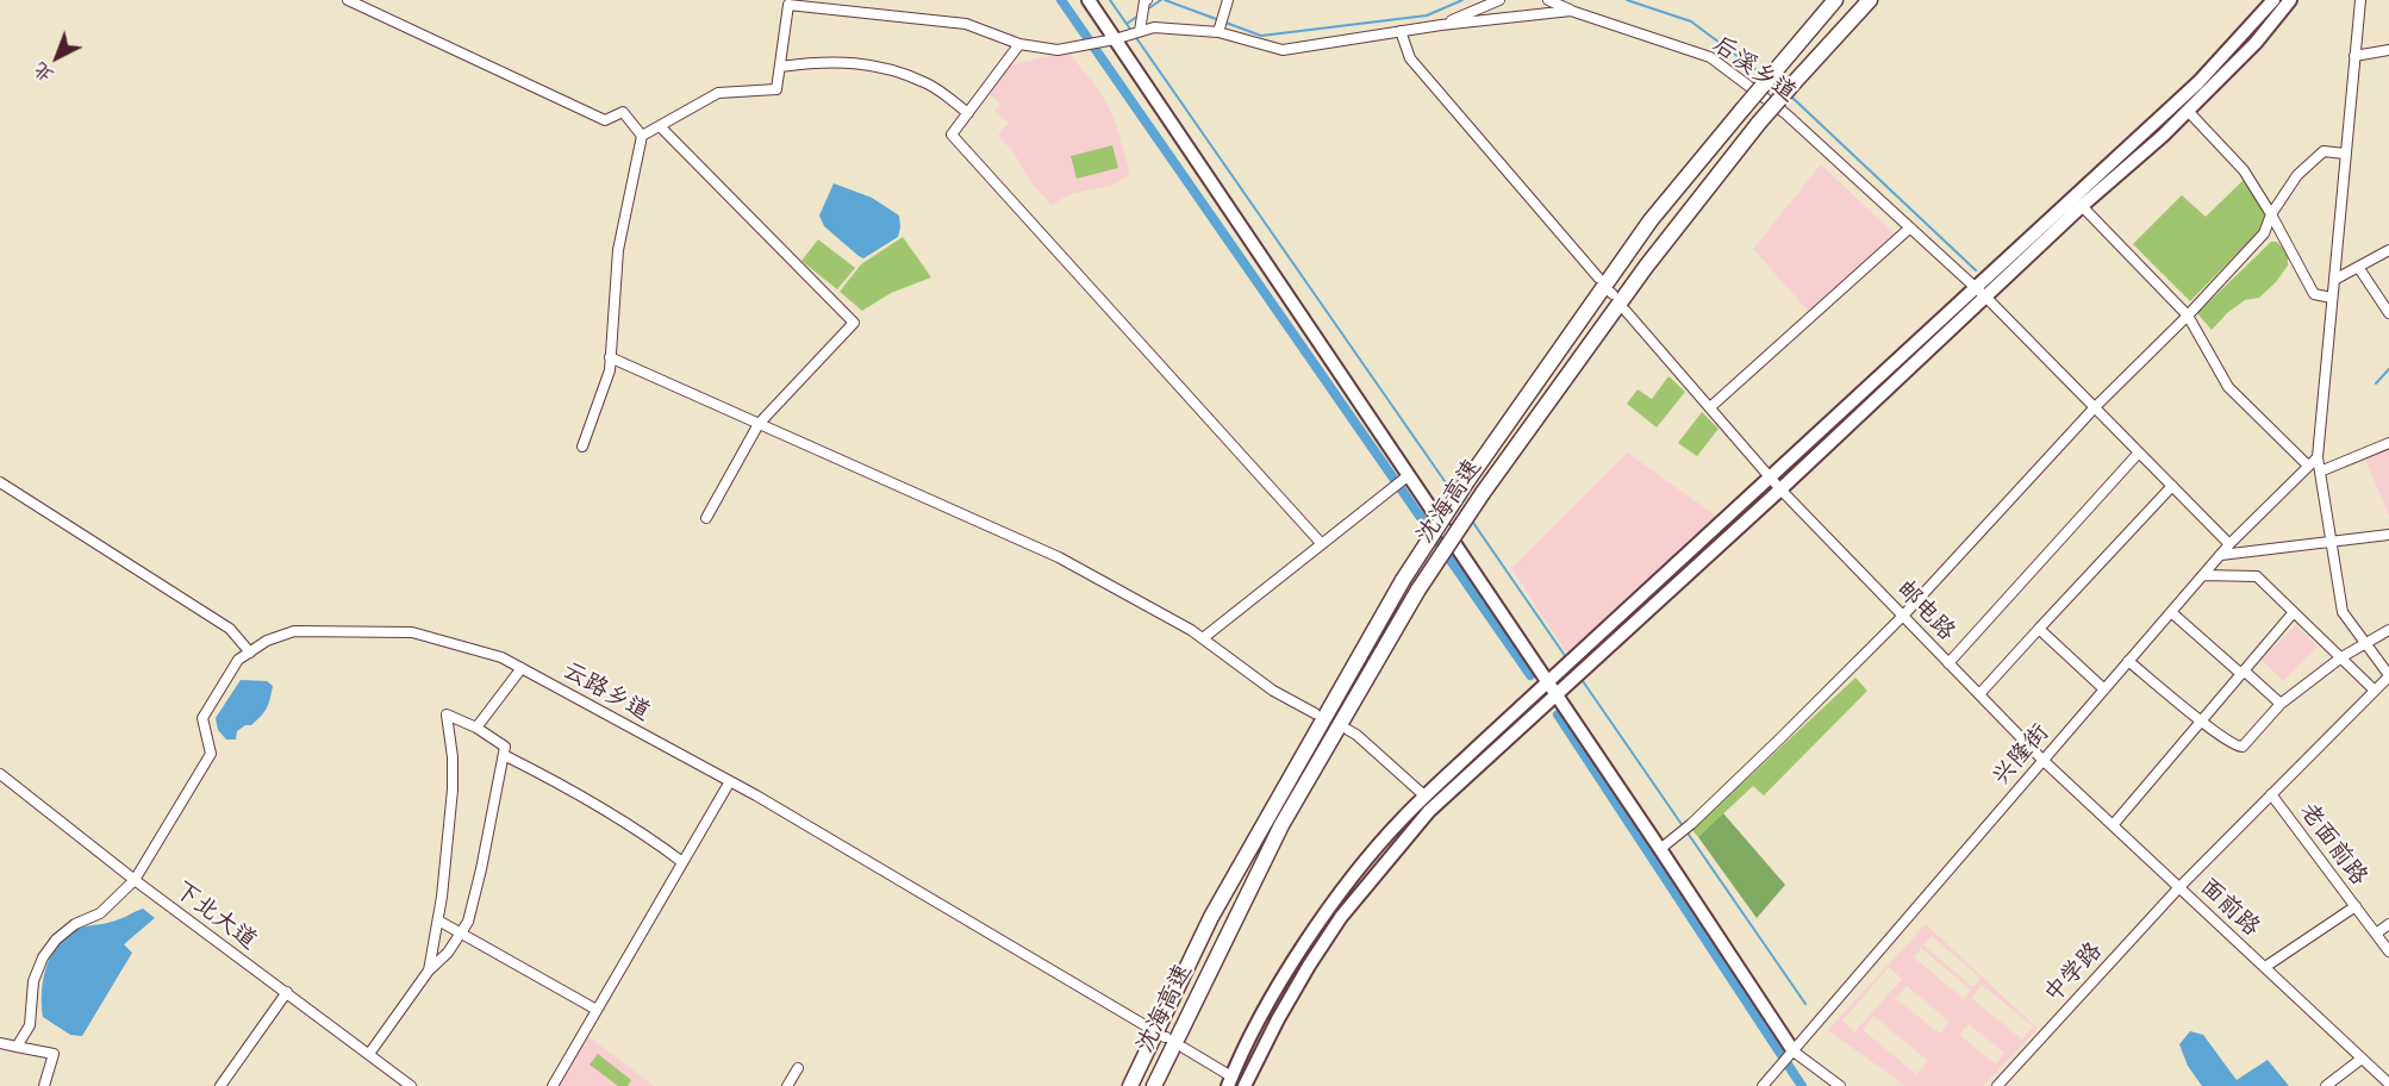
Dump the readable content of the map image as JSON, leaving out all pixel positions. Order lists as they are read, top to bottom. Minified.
{"streets":{"highway":["沈海高速"],"street":["后溪乡道","邮电路","云路乡道","兴隆街","老面前路","面前路","下北大道","中学路"]},"crossings":[["后溪乡道","兴隆街"],["邮电路","兴隆街"],["邮电路","面前路"],["云路乡道","下北大道"],["兴隆街","面前路"],["老面前路","中学路"],["面前路","中学路"]],"north":"bottom left"}
